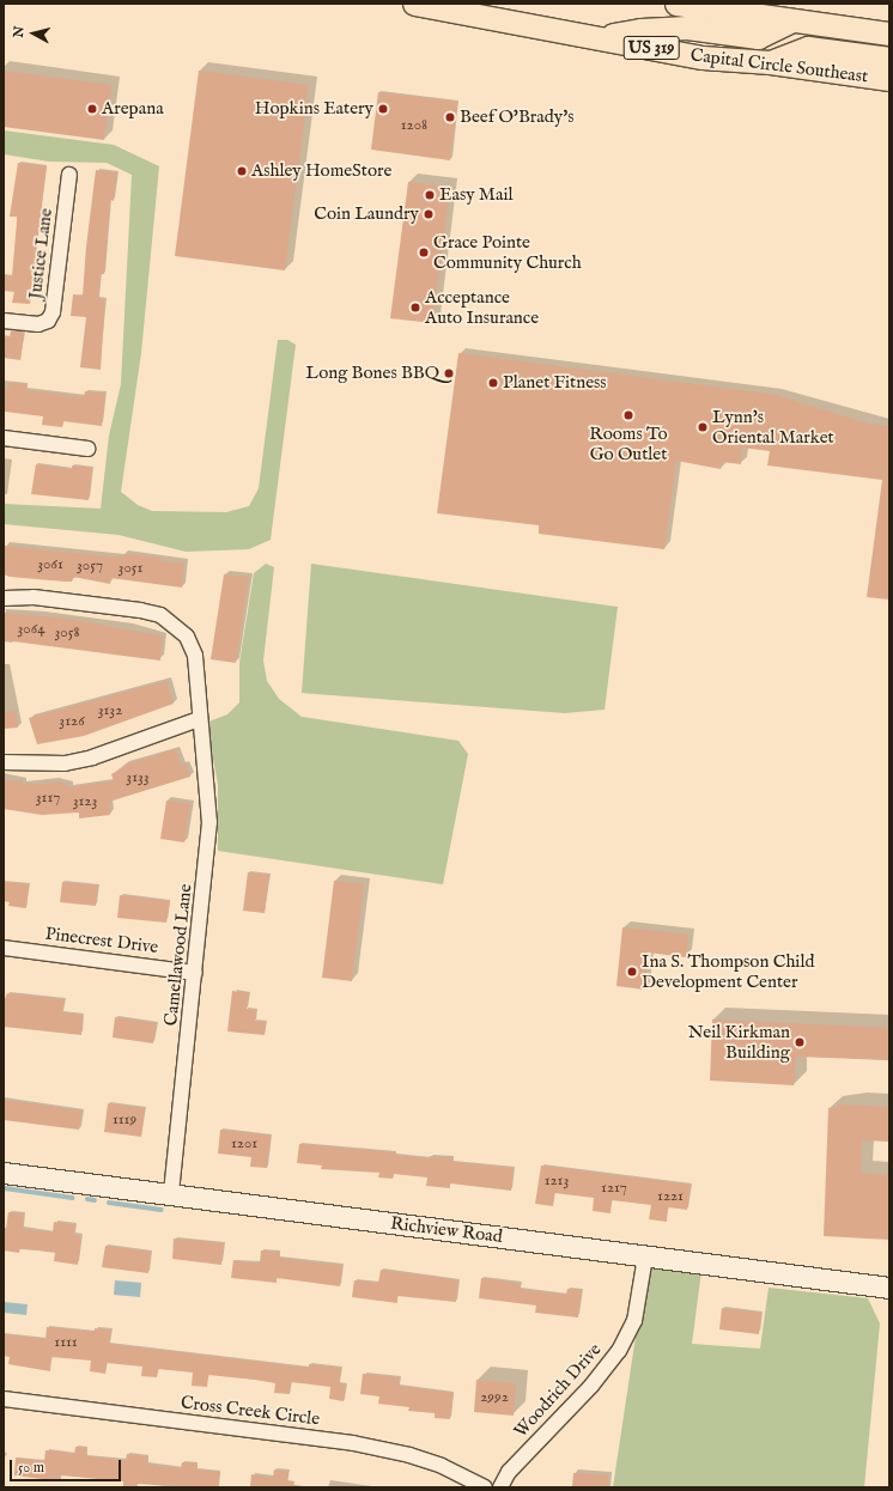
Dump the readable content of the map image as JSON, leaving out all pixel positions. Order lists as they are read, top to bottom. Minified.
{"streets":{"main road":["US 319","Capital Circle Southeast"],"street":["Justice Lane","Pinecrest Drive","Camellawood Lane","Richview Road","Woodrich Drive","Cross Creek Circle"]},"crossings":[["Pinecrest Drive","Camellawood Lane"],["Camellawood Lane","Richview Road"],["Richview Road","Woodrich Drive"]],"places":["Arepana","Hopkins Eatery","Beef O'Brady's","Ashley HomeStore","Easy Mail","Coin Laundry","Grace Pointe Community Church","Acceptance Auto Insurance","Long Bones BBQ","Planet Fitness","Rooms To Go Outlet","Lynn's Oriental Market","Ina S. Thompson Child Development Center","Neil Kirkman Building"],"house_numbers":["1208","3061","3057","3051","3064","3058","3132","3126","3133","3117","3123","1119","1201","1213","1217","1221","1111","2992"],"scale_bar":"50 m","north":"left"}
